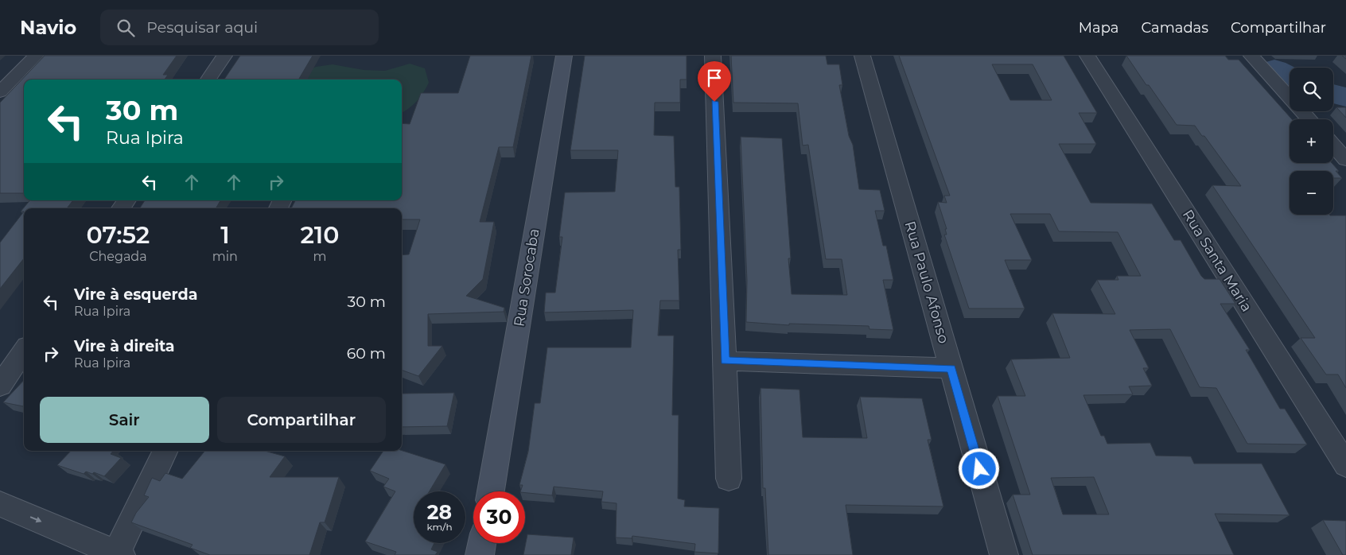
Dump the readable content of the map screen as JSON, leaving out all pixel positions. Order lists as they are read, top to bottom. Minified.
{"streets":{"main road":["Rua Sorocaba"],"street":["Rua Santa Maria","Rua Paulo Afonso"]},"page":{"header":"Navio","search":"Pesquisar aqui","nav":["Mapa","Camadas","Compartilhar"],"map_buttons":["+","−"],"turn":["30 m","Rua Ipira"],"eta":["07:52","Chegada","1","min","210","m"],"list":[{"name":"Vire à esquerda","note":"Rua Ipira","value":"30 m"},{"name":"Vire à direita","note":"Rua Ipira","value":"60 m"}],"buttons":["Sair","Compartilhar"],"speed":"28 km/h","limit":"30"}}
